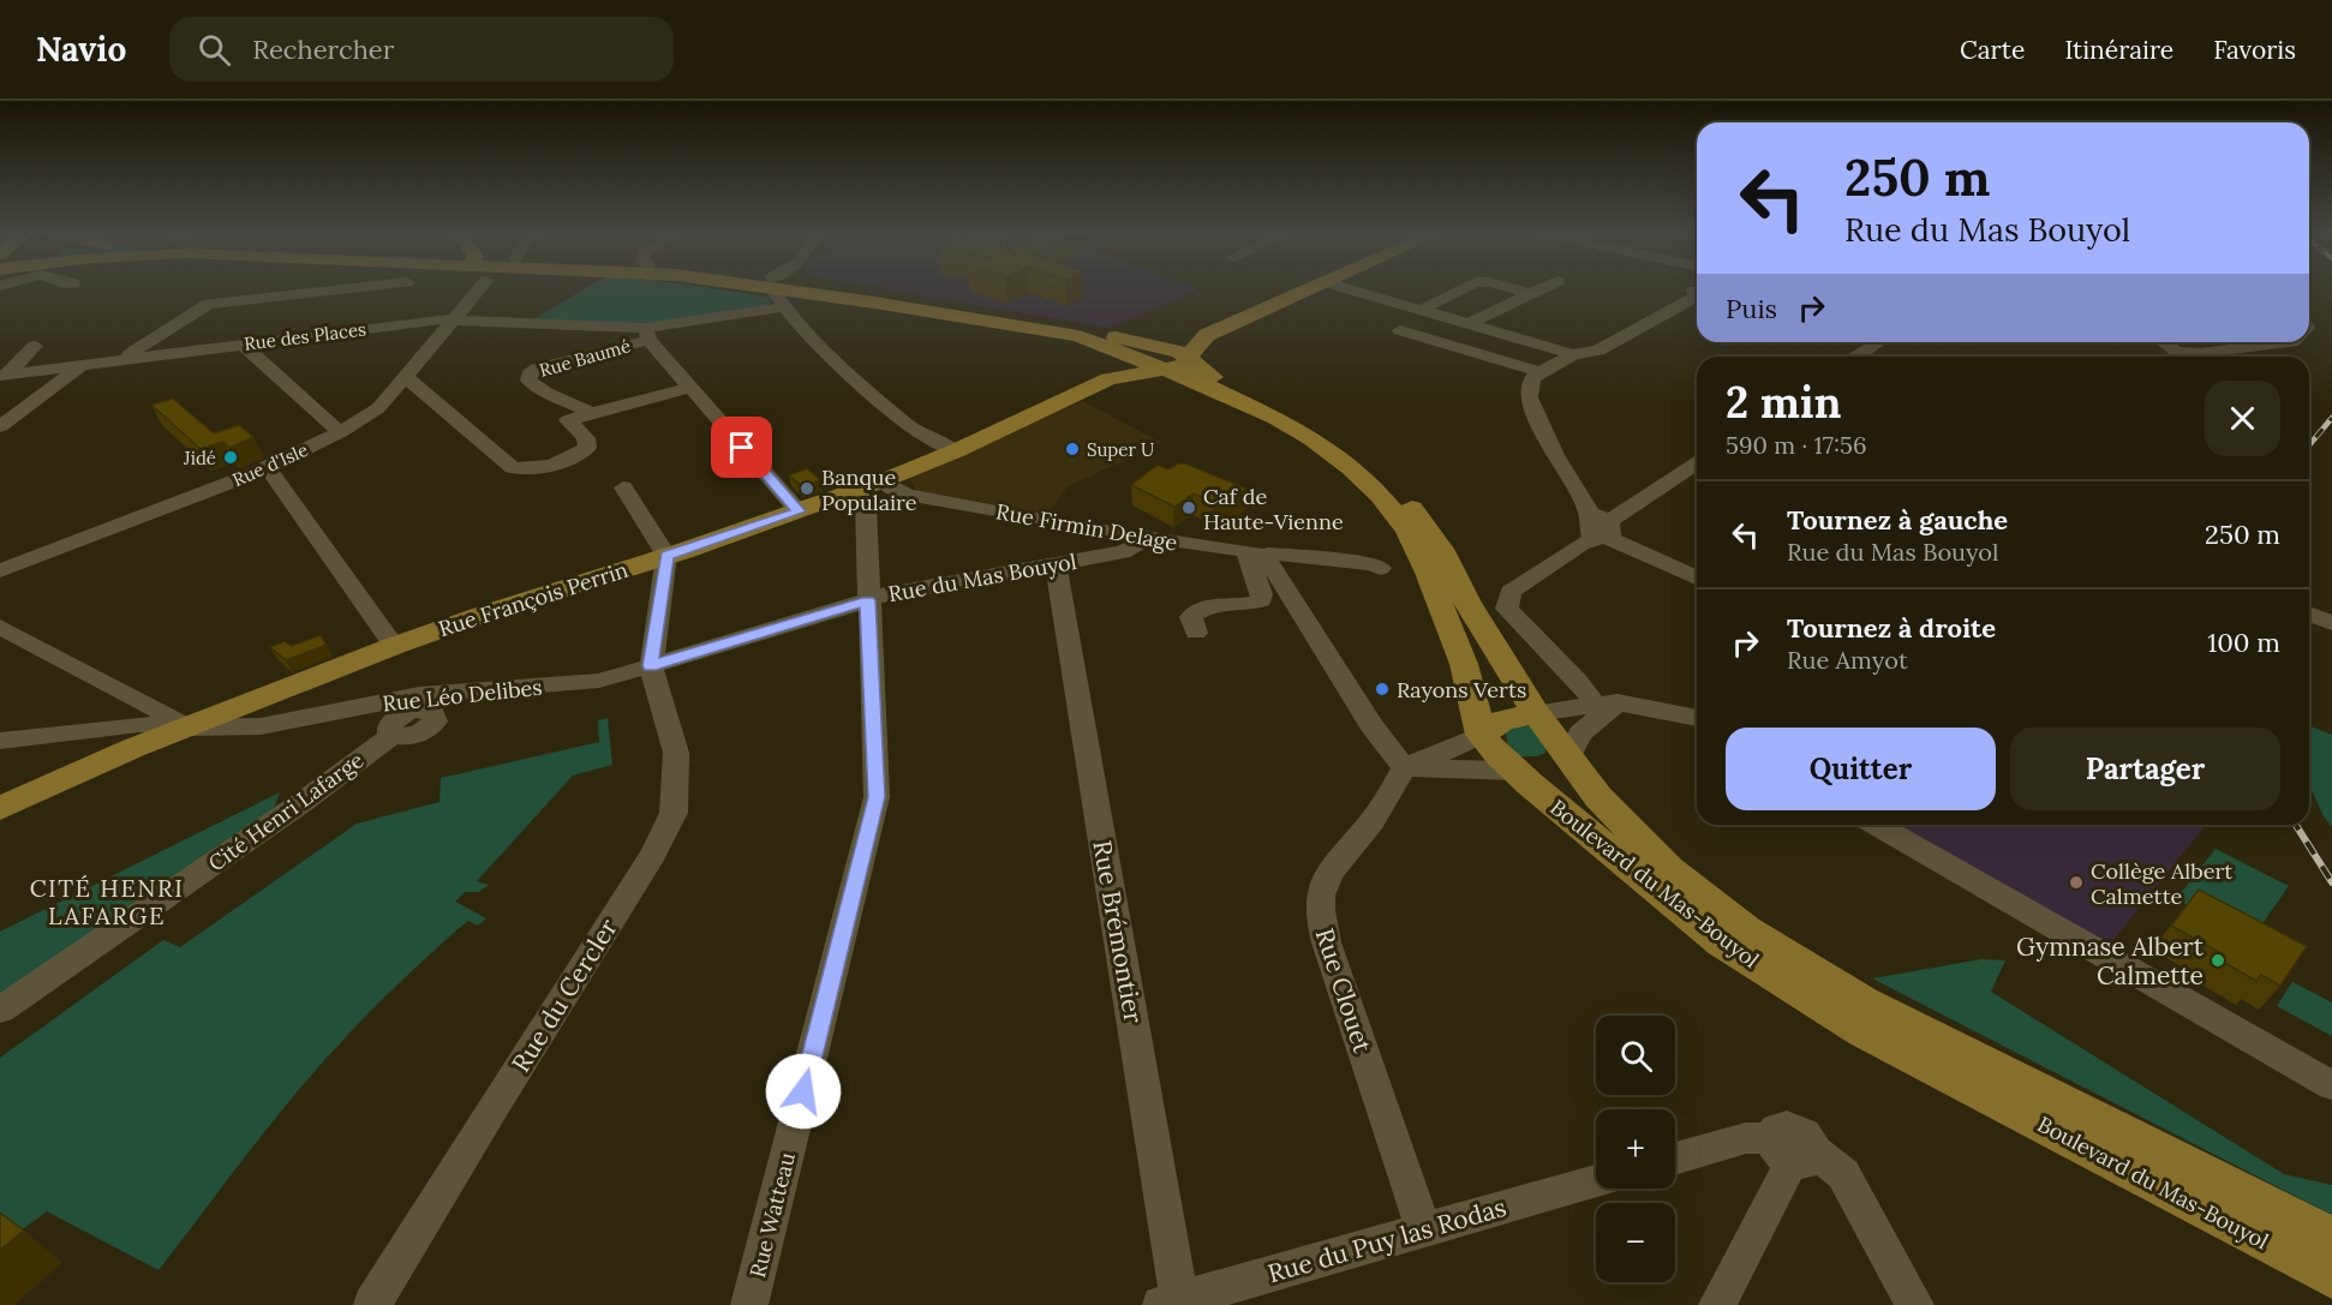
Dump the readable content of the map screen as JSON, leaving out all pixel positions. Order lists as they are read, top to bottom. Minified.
{"streets":{"main road":["Rue François Perrin","Boulevard du Mas-Bouyol"],"street":["Rue des Places","Rue Baumé","Rue d'Isle","Rue Firmin Delage","Rue du Mas Bouyol","Rue Léo Delibes","Cité Henri Lafarge","Rue Brémontier","Rue Clouet","Rue du Cercler","Rue Watteau","Rue du Puy las Rodas"]},"crossings":[["Rue des Places","Rue Baumé"],["Rue des Places","Rue d'Isle"],["Rue Firmin Delage","Rue du Mas Bouyol"],["Rue Firmin Delage","Rue François Perrin"],["Rue du Mas Bouyol","Rue Léo Delibes"],["Rue du Mas Bouyol","Rue Brémontier"],["Rue du Mas Bouyol","Rue du Cercler"],["Rue du Mas Bouyol","Rue Watteau"],["Rue François Perrin","Rue Léo Delibes"],["Rue François Perrin","Boulevard du Mas-Bouyol"],["Rue François Perrin","Rue Watteau"],["Rue Léo Delibes","Cité Henri Lafarge"],["Rue Léo Delibes","Rue du Cercler"],["Rue Brémontier","Rue du Puy las Rodas"],["Rue Clouet","Rue du Puy las Rodas"]],"districts":["CITÉ HENRI LAFARGE"],"places":["Super U","Jidé","Banque Populaire","Caf de Haute-Vienne","Rayons Verts","Collège Albert Calmette","Gymnase Albert Calmette"],"page":{"header":"Navio","search":"Rechercher","nav":["Carte","Itinéraire","Favoris"],"turn":["250 m","Rue du Mas Bouyol"],"then":"Puis","heading":["2 min","590 m · 17:56"],"list":[{"name":"Tournez à gauche","note":"Rue du Mas Bouyol","value":"250 m"},{"name":"Tournez à droite","note":"Rue Amyot","value":"100 m"}],"buttons":["Quitter","Partager"],"map_buttons":["+","−"]}}
